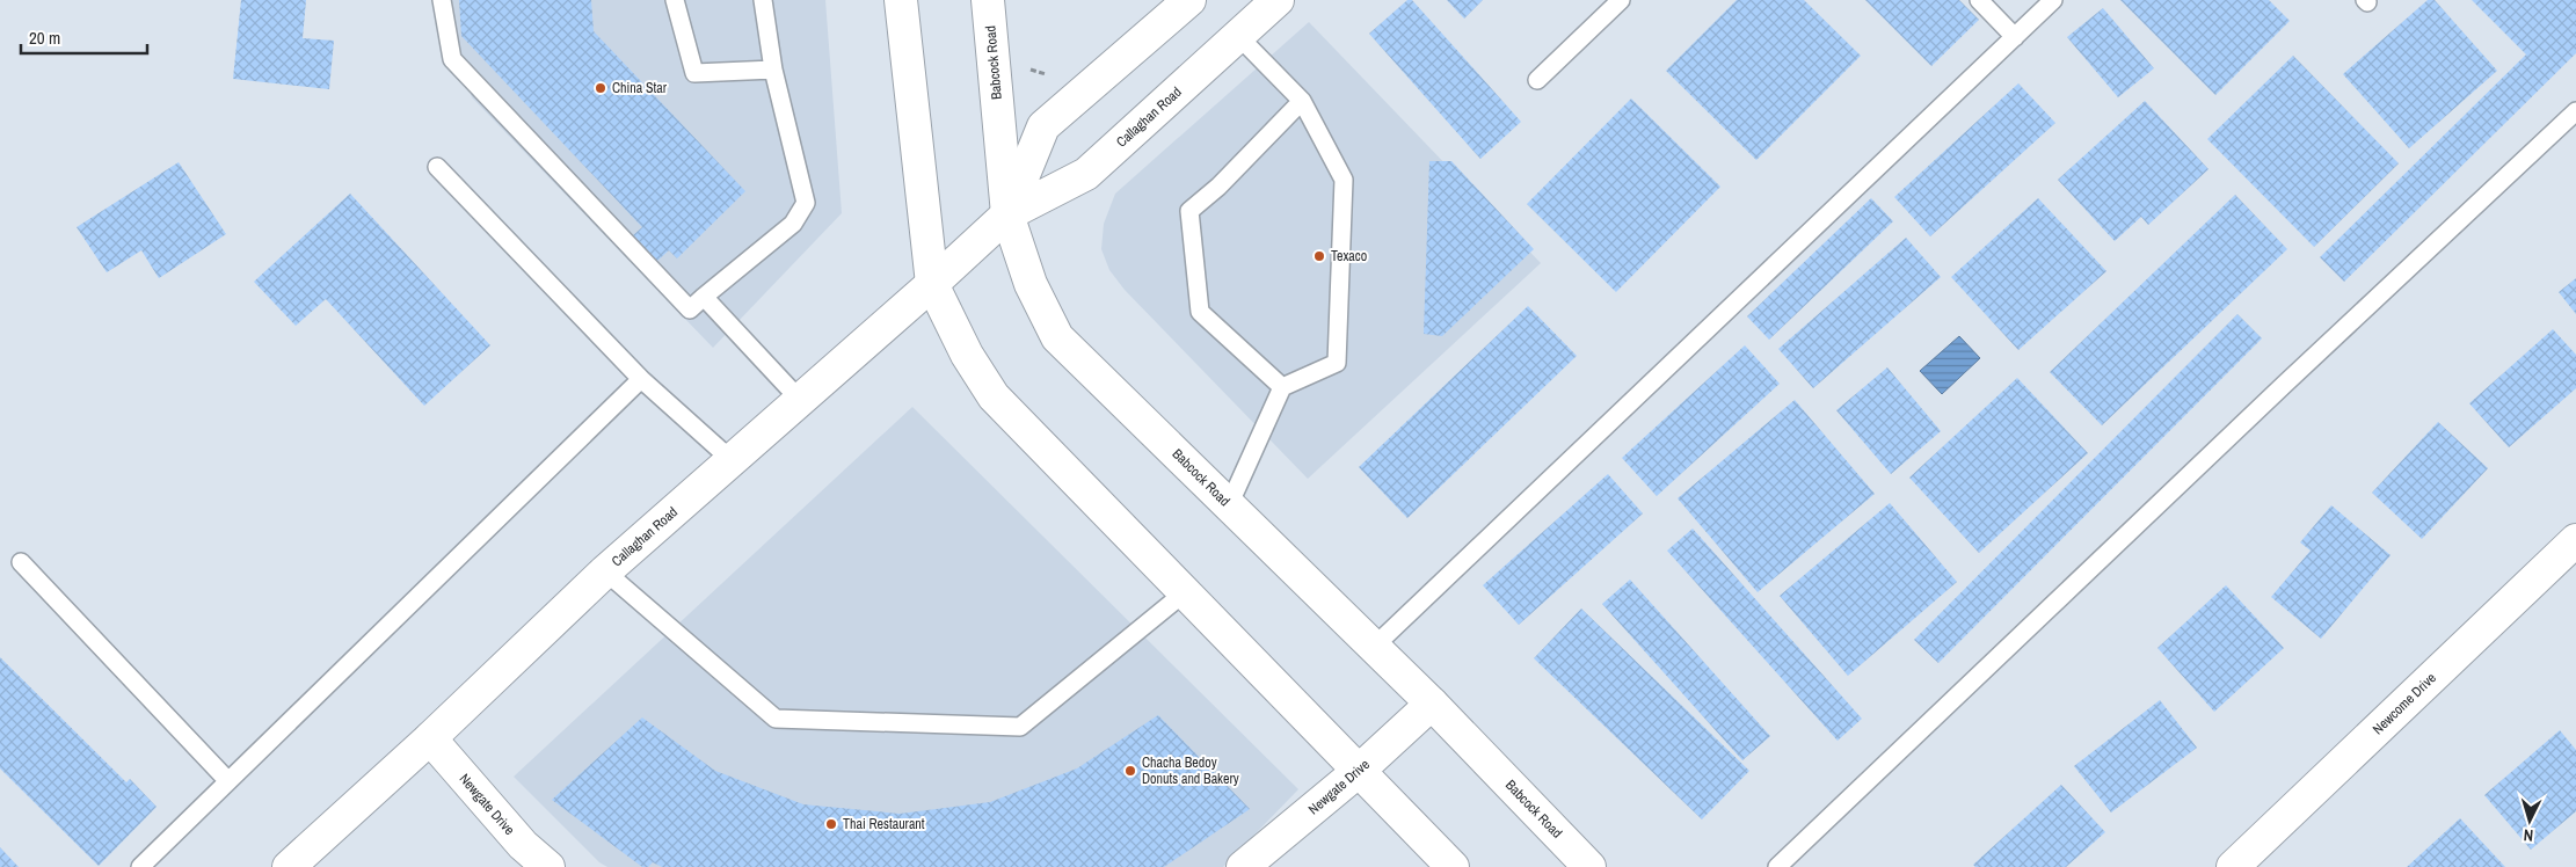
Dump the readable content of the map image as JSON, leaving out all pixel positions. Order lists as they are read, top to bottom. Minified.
{"streets":{"main road":["Babcock Road","Callaghan Road","Newcome Drive","Newgate Drive"]},"crossings":[["Babcock Road","Callaghan Road"],["Babcock Road","Newgate Drive"],["Callaghan Road","Newgate Drive"]],"places":["China Star","Texaco","Chacha Bedoy Donuts and Bakery","Thai Restaurant"],"scale_bar":"20 m","north":"bottom"}
